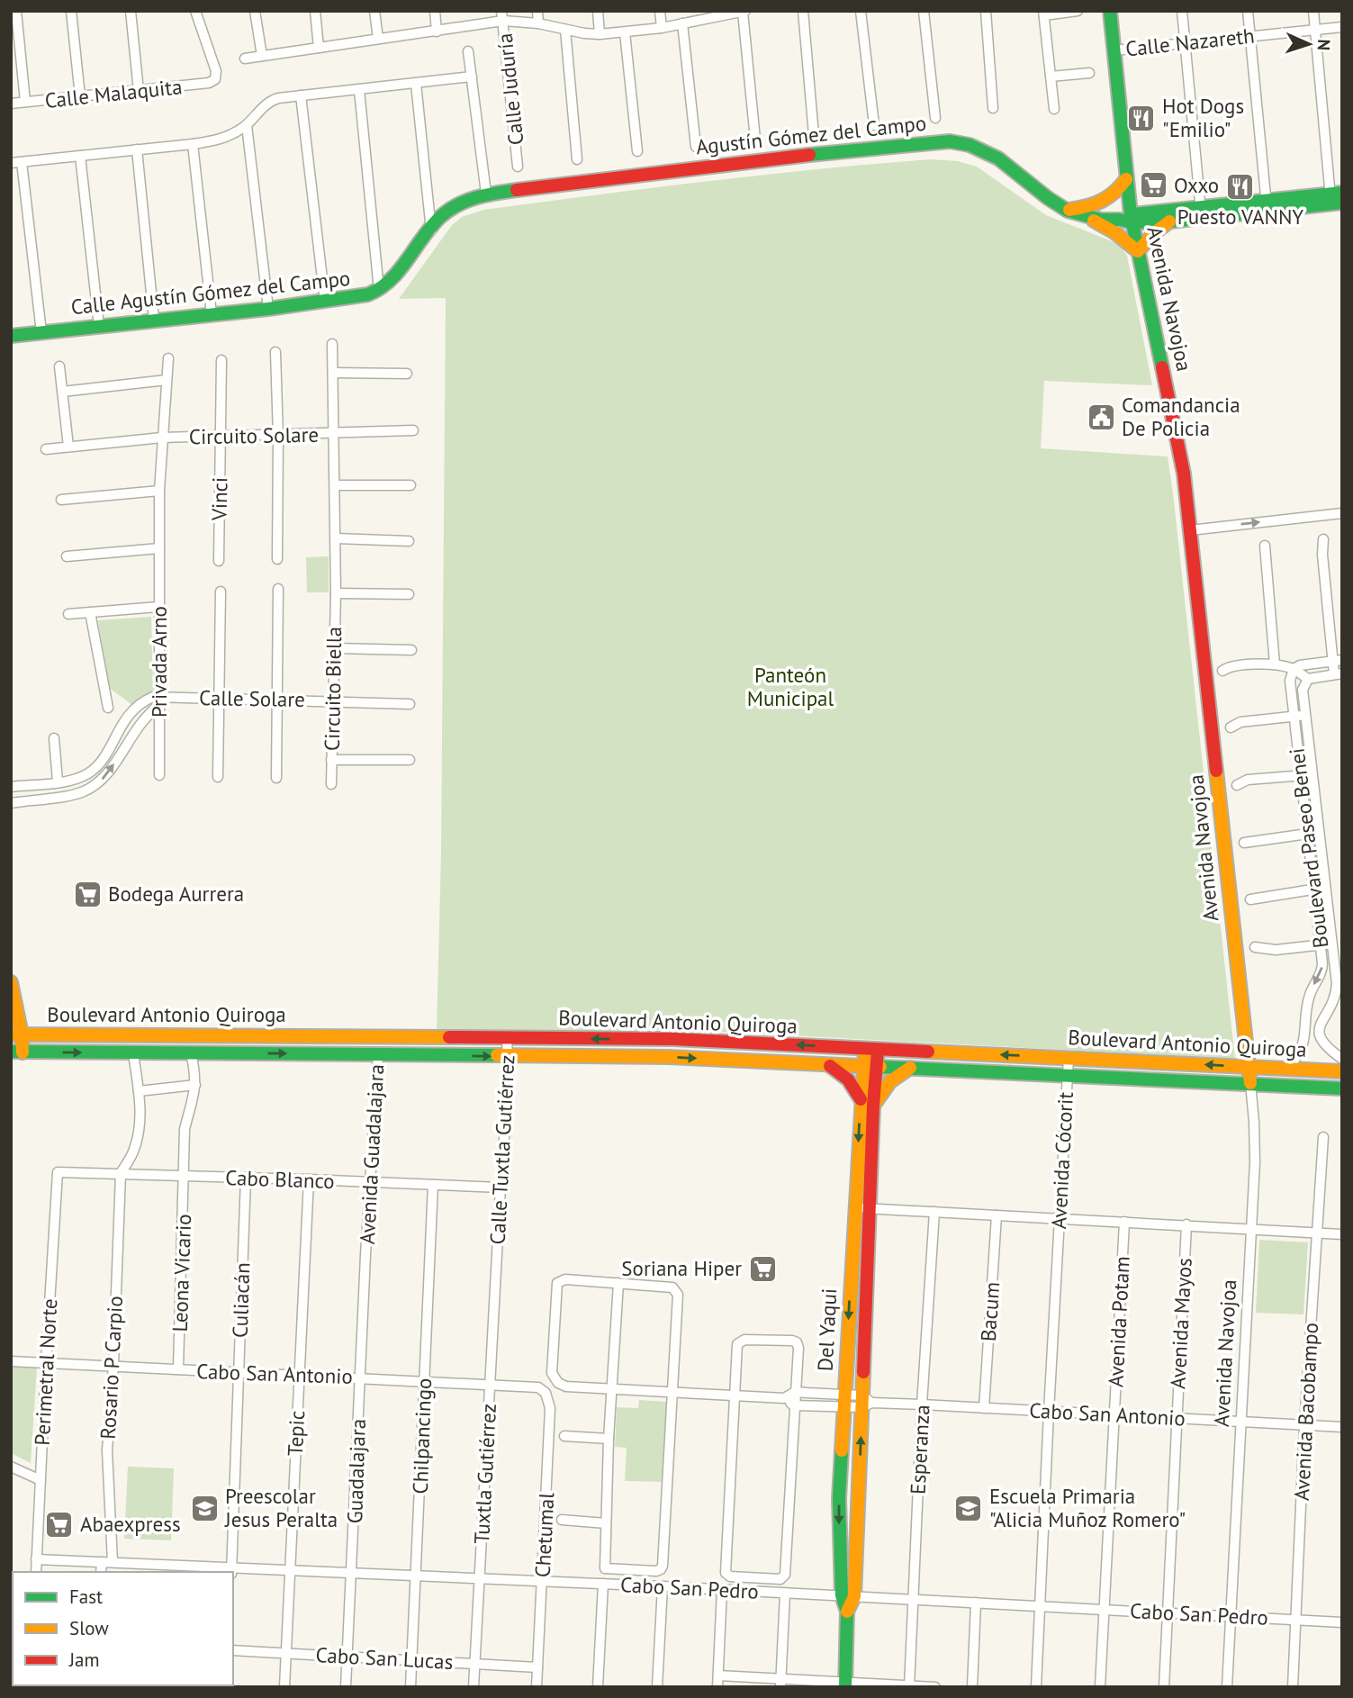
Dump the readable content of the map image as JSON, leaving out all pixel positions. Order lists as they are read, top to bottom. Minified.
{"streets":{"main road":["Agustín Gómez del Campo","Calle Agustín Gómez del Campo","Avenida Navojoa","Boulevard Antonio Quiroga","Del Yaqui"],"street":["Calle Nazareth","Calle Juduría","Calle Malaquita","Circuito Solare","Vinci","Privada Arno","Circuito Biella","Calle Solare","Boulevard Paseo Benei","Calle Tuxtla Gutiérrez","Avenida Guadalajara","Avenida Cócorit","Cabo Blanco","Leona Vicario","Culiacán","Bacum","Avenida Potam","Avenida Mayos","Rosario P Carpio","Perimetral Norte","Cabo San Antonio","Avenida Bacobampo","Tepic","Chilpancingo","Esperanza","Guadalajara","Tuxtla Gutiérrez","Chetumal","Cabo San Pedro","Cabo San Lucas"]},"crossings":[["Calle Nazareth","Avenida Navojoa"],["Agustín Gómez del Campo","Calle Agustín Gómez del Campo"],["Agustín Gómez del Campo","Avenida Navojoa"],["Avenida Navojoa","Boulevard Antonio Quiroga"],["Avenida Navojoa","Cabo San Antonio"],["Avenida Navojoa","Cabo San Pedro"],["Circuito Solare","Vinci"],["Circuito Solare","Privada Arno"],["Circuito Solare","Circuito Biella"],["Privada Arno","Calle Solare"],["Circuito Biella","Calle Solare"],["Boulevard Paseo Benei","Boulevard Antonio Quiroga"],["Boulevard Antonio Quiroga","Calle Tuxtla Gutiérrez"],["Boulevard Antonio Quiroga","Avenida Guadalajara"],["Boulevard Antonio Quiroga","Avenida Cócorit"],["Boulevard Antonio Quiroga","Del Yaqui"],["Calle Tuxtla Gutiérrez","Cabo Blanco"],["Calle Tuxtla Gutiérrez","Tuxtla Gutiérrez"],["Avenida Guadalajara","Cabo Blanco"],["Avenida Guadalajara","Guadalajara"],["Avenida Cócorit","Cabo San Antonio"],["Avenida Cócorit","Cabo San Pedro"],["Cabo Blanco","Leona Vicario"],["Cabo Blanco","Culiacán"],["Cabo Blanco","Rosario P Carpio"],["Cabo Blanco","Perimetral Norte"],["Cabo Blanco","Tepic"],["Cabo Blanco","Chilpancingo"],["Leona Vicario","Cabo San Antonio"],["Culiacán","Cabo San Antonio"],["Culiacán","Cabo San Pedro"],["Bacum","Cabo San Antonio"],["Avenida Potam","Cabo San Antonio"],["Avenida Potam","Cabo San Pedro"],["Avenida Mayos","Cabo San Antonio"],["Avenida Mayos","Cabo San Pedro"],["Del Yaqui","Cabo San Antonio"],["Del Yaqui","Cabo San Pedro"],["Rosario P Carpio","Cabo San Antonio"],["Rosario P Carpio","Cabo San Pedro"],["Perimetral Norte","Cabo San Antonio"],["Perimetral Norte","Cabo San Pedro"],["Cabo San Antonio","Avenida Bacobampo"],["Cabo San Antonio","Tepic"],["Cabo San Antonio","Chilpancingo"],["Cabo San Antonio","Esperanza"],["Cabo San Antonio","Guadalajara"],["Cabo San Antonio","Tuxtla Gutiérrez"],["Cabo San Antonio","Chetumal"],["Avenida Bacobampo","Cabo San Pedro"],["Tepic","Cabo San Pedro"],["Tepic","Cabo San Lucas"],["Chilpancingo","Cabo San Pedro"],["Chilpancingo","Cabo San Lucas"],["Esperanza","Cabo San Pedro"],["Guadalajara","Cabo San Pedro"],["Guadalajara","Cabo San Lucas"],["Tuxtla Gutiérrez","Cabo San Pedro"],["Tuxtla Gutiérrez","Cabo San Lucas"],["Chetumal","Cabo San Pedro"],["Chetumal","Cabo San Lucas"]],"parks":["Panteón Municipal"],"places":{"restaurant":["Hot Dogs \"Emilio\"","Puesto VANNY"],"supermarket":["Oxxo","Bodega Aurrera","Soriana Hiper","Abaexpress"],"public building":["Comandancia De Policia"],"school or university":["Preescolar Jesus Peralta","Escuela Primaria \"Alicia Muñoz Romero\""]},"legend":["Fast","Slow","Jam"],"north":"right"}
